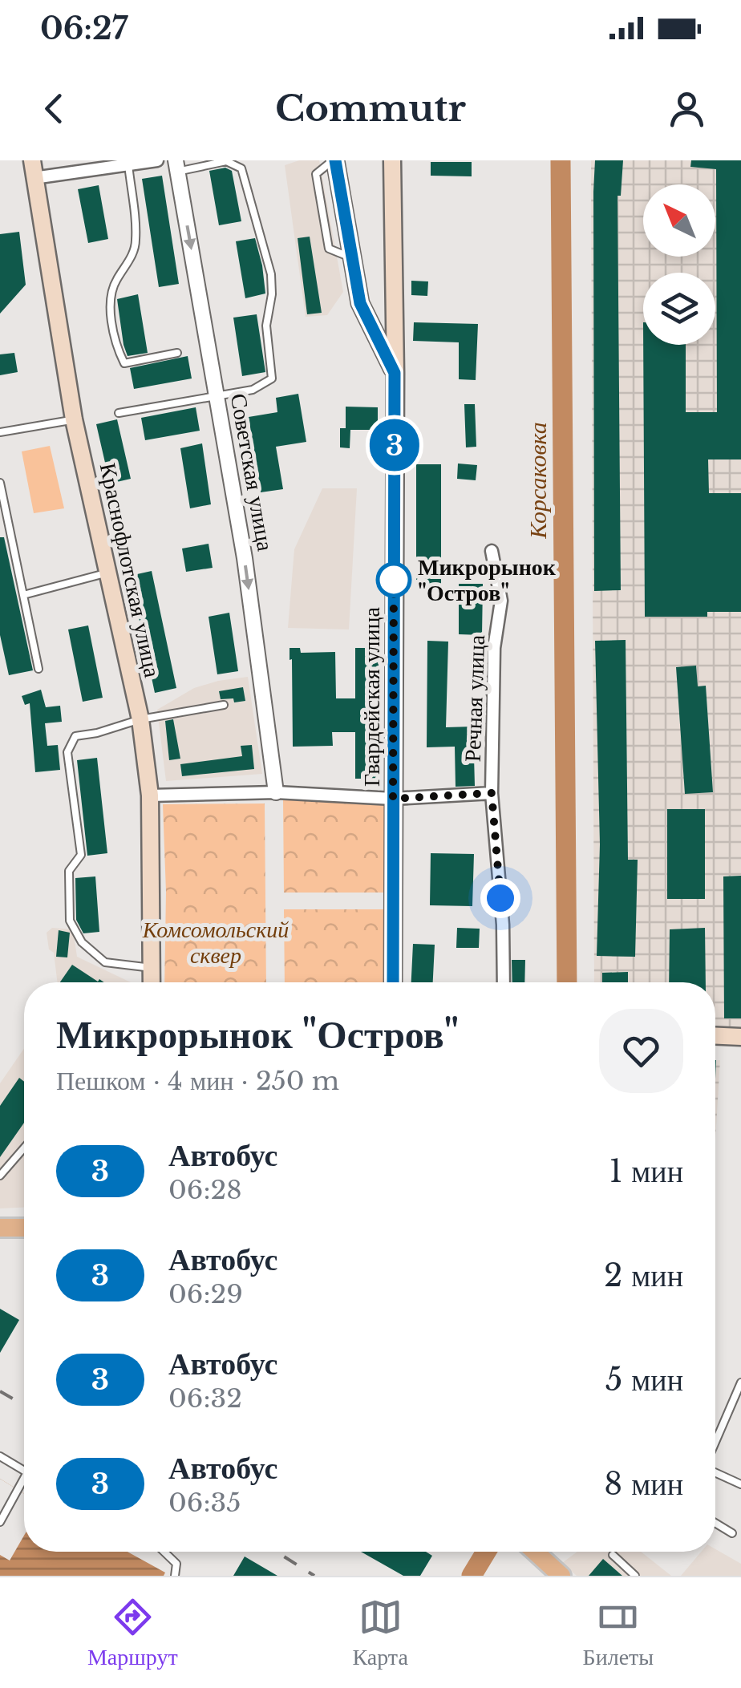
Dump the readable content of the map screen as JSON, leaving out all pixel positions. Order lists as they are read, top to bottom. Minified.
{"streets":{"main road":["Краснофлотская улица","Гвардейская улица"],"street":["Советская улица","Речная улица"]},"one_way":["Советская улица"],"water":["Корсаковка"],"parks":["Комсомольский сквер"],"places":["Микрорынок \"Остров\""],"lines":["bus line 3"],"north":"top left","page":{"status":"06:27","header":"Commutr","on_map":"3","heading":["Микрорынок \"Остров\"","Пешком · 4 мин · 250 m"],"list":[{"mark":"3","name":"Автобус","note":"06:28","value":"1 мин"},{"mark":"3","name":"Автобус","note":"06:29","value":"2 мин"},{"mark":"3","name":"Автобус","note":"06:32","value":"5 мин"},{"mark":"3","name":"Автобус","note":"06:35","value":"8 мин"}],"tabs":["Маршрут","Карта","Билеты"]}}
